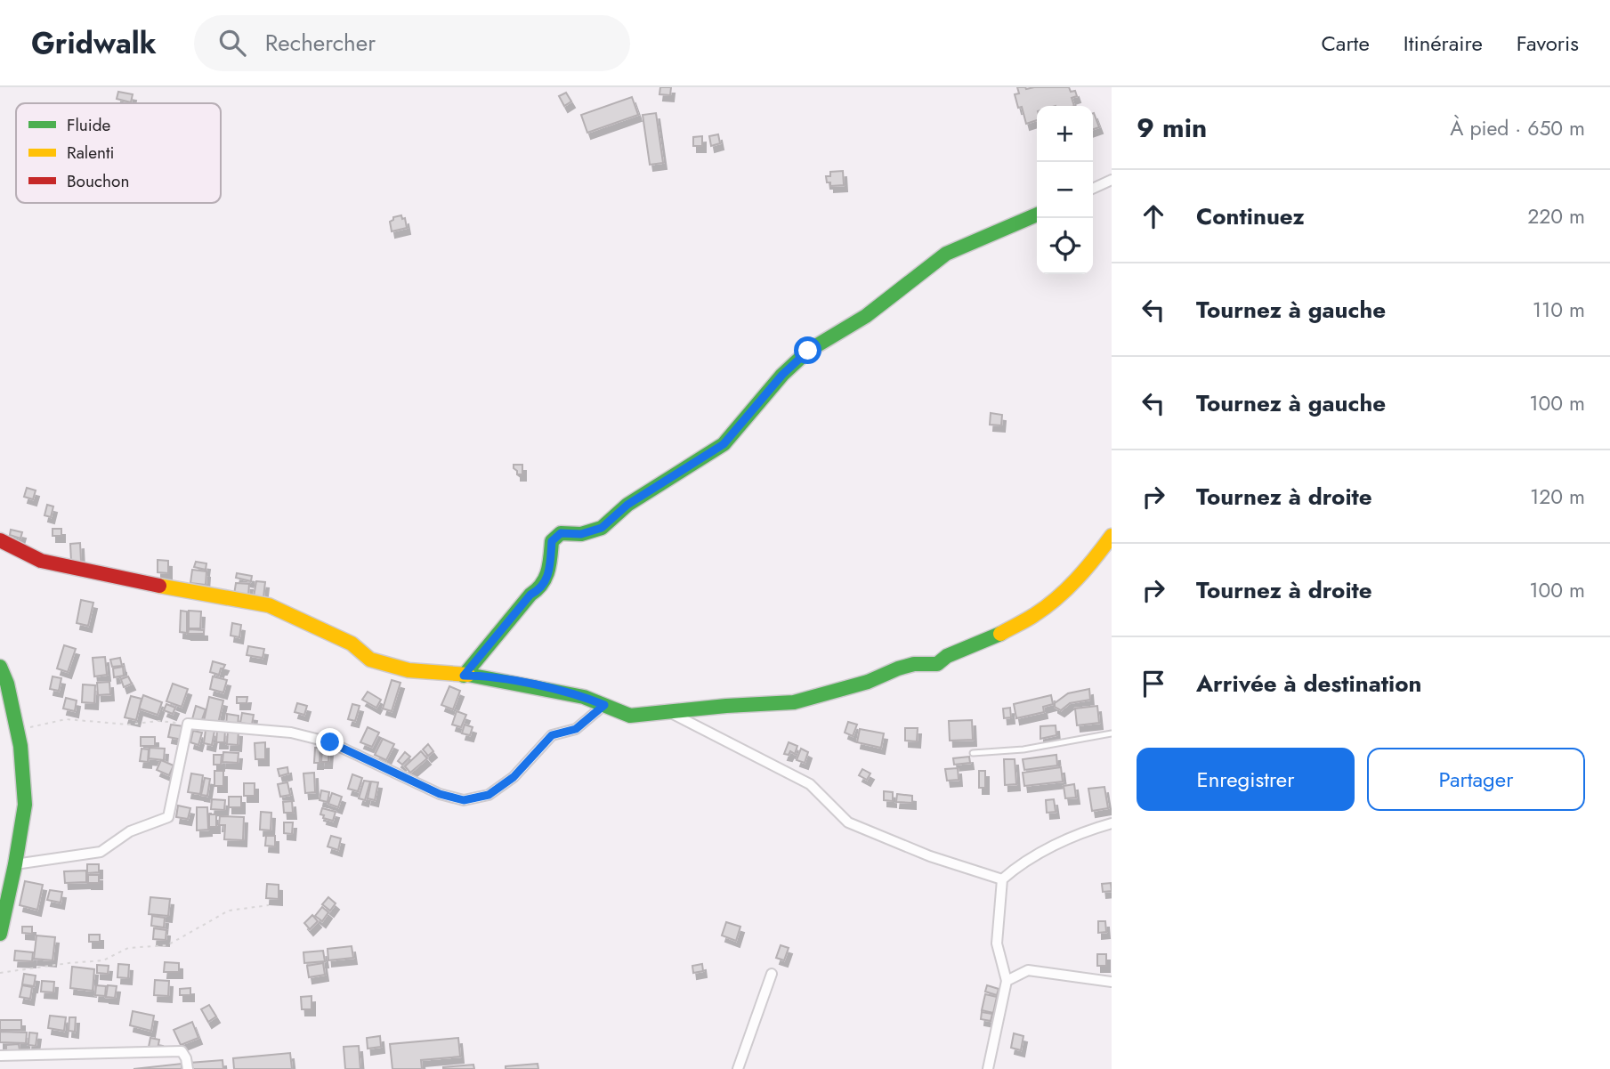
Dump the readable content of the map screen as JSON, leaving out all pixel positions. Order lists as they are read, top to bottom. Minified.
{"legend":["Fluide","Ralenti","Bouchon"],"page":{"header":"Gridwalk","search":"Rechercher","nav":["Carte","Itinéraire","Favoris"],"heading":["9 min","À pied · 650 m"],"map_buttons":["+","−"],"list":[["Continuez","220 m"],["Tournez à gauche","110 m"],["Tournez à gauche","100 m"],["Tournez à droite","120 m"],["Tournez à droite","100 m"],"Arrivée à destination"],"buttons":["Enregistrer","Partager"]}}
